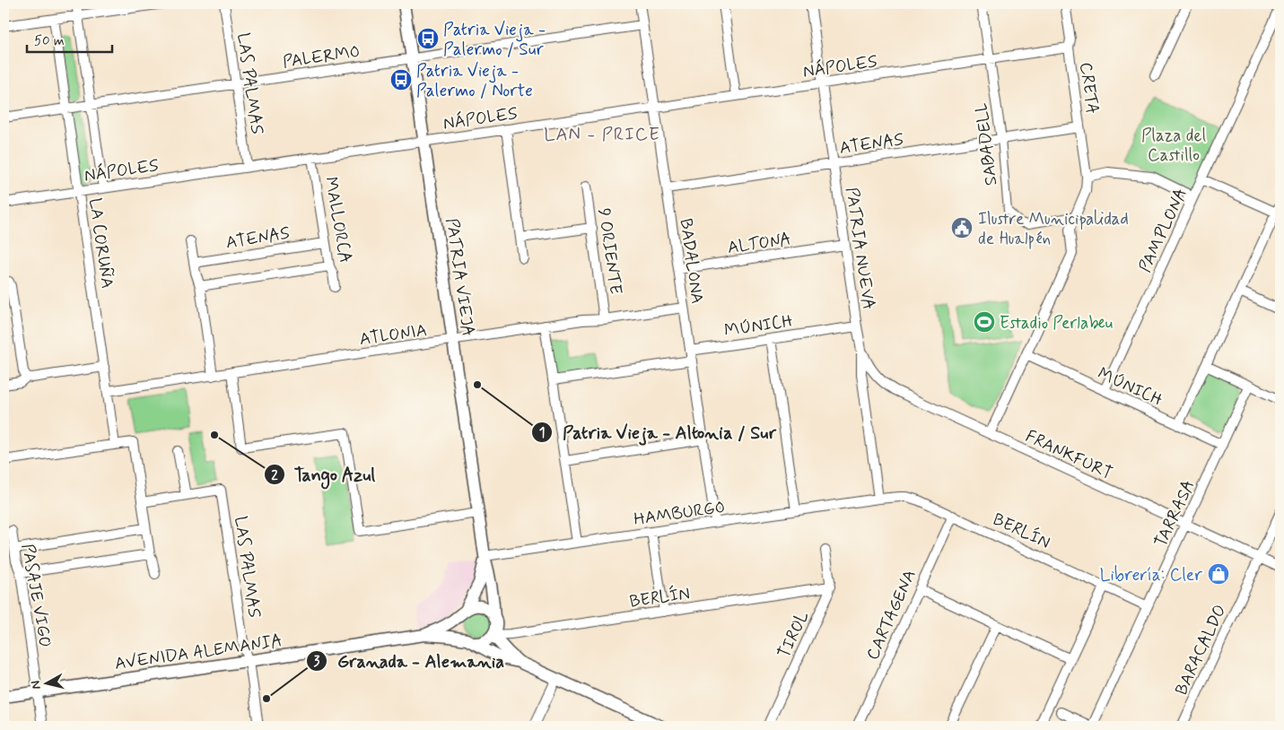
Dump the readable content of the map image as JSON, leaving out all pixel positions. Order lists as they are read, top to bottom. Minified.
{"streets":{"street":["PALERMO","NÁPOLES","LAS PALMAS","CRETA","ATENAS","SABADELL","MALLORCA","PAMPLONA","ALTONA","LA CORUÑA","PATRIA NUEVA","9 ORIENTE","BADALONA","PATRIA VIEJA","MÚNICH","ATLONIA","FRANKFURT","HAMBURGO","TARRASA","BERLÍN","PASAJE VIGO","CARTAGENA","TIROL","BARACALDO","AVENIDA ALEMANIA"]},"crossings":[["PALERMO","LAS PALMAS"],["PALERMO","LA CORUÑA"],["PALERMO","BADALONA"],["PALERMO","PATRIA VIEJA"],["NÁPOLES","LAS PALMAS"],["NÁPOLES","CRETA"],["NÁPOLES","SABADELL"],["NÁPOLES","MALLORCA"],["NÁPOLES","LA CORUÑA"],["NÁPOLES","PATRIA NUEVA"],["NÁPOLES","BADALONA"],["NÁPOLES","PATRIA VIEJA"],["LAS PALMAS","AVENIDA ALEMANIA"],["CRETA","ATENAS"],["ATENAS","SABADELL"],["ATENAS","MALLORCA"],["ATENAS","PATRIA NUEVA"],["ATENAS","BADALONA"],["PAMPLONA","MÚNICH"],["ALTONA","PATRIA NUEVA"],["ALTONA","BADALONA"],["LA CORUÑA","ATLONIA"],["PATRIA NUEVA","MÚNICH"],["PATRIA NUEVA","FRANKFURT"],["PATRIA NUEVA","HAMBURGO"],["PATRIA NUEVA","BERLÍN"],["9 ORIENTE","ATLONIA"],["BADALONA","MÚNICH"],["BADALONA","ATLONIA"],["BADALONA","HAMBURGO"],["PATRIA VIEJA","ATLONIA"],["PATRIA VIEJA","HAMBURGO"],["PATRIA VIEJA","BERLÍN"],["PATRIA VIEJA","AVENIDA ALEMANIA"],["MÚNICH","TARRASA"],["FRANKFURT","TARRASA"],["FRANKFURT","BARACALDO"],["HAMBURGO","BERLÍN"],["TARRASA","BERLÍN"],["BERLÍN","CARTAGENA"],["BERLÍN","TIROL"],["BERLÍN","AVENIDA ALEMANIA"],["PASAJE VIGO","AVENIDA ALEMANIA"]],"districts":["LAN - PRICE"],"parks":["Plaza del Castillo"],"places":{"bus stop":["Patria Vieja - Palermo / Sur","Patria Vieja - Palermo / Norte"],"public building":["Ilustre Municipalidad de Hualpén"],"sports":["Estadio Perlabeu"],"other":["Patria Vieja - Altonia / Sur","Tango Azul","Granada - Alemania"],"shop":["Librería: Cler"]},"scale_bar":"50 m","north":"left"}
